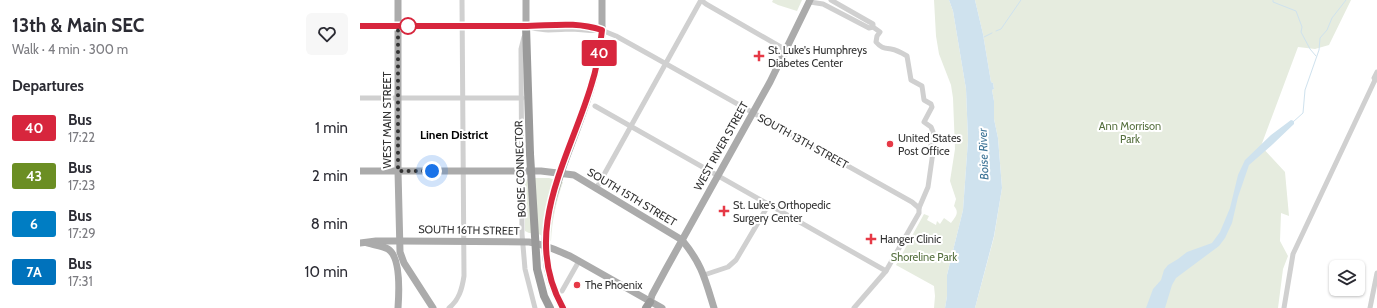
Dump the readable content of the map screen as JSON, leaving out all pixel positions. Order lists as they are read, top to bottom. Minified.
{"streets":{"highway":["BOISE CONNECTOR"],"main road":["WEST MAIN STREET","WEST RIVER STREET","SOUTH 15TH STREET","SOUTH 16TH STREET"],"street":["SOUTH 13TH STREET"]},"crossings":[["WEST MAIN STREET","SOUTH 13TH STREET"],["WEST MAIN STREET","SOUTH 15TH STREET"],["WEST MAIN STREET","SOUTH 16TH STREET"],["SOUTH 13TH STREET","WEST RIVER STREET"],["SOUTH 13TH STREET","BOISE CONNECTOR"],["WEST RIVER STREET","SOUTH 15TH STREET"],["WEST RIVER STREET","SOUTH 16TH STREET"]],"districts":["Linen District"],"water":["Boise River"],"parks":["Ann Morrison Park","Shoreline Park"],"places":{"health":["St. Luke's Humphreys Diabetes Center","St. Luke's Orthopedic Surgery Center","Hanger Clinic"],"other":["United States Post Office","The Phoenix"]},"lines":["bus line 40"],"page":{"heading":[["13th & Main SEC","Walk · 4 min · 300 m"],"Departures"],"on_map":"40","list":[{"mark":"40","name":"Bus","note":"17:22","value":"1 min"},{"mark":"43","name":"Bus","note":"17:23","value":"2 min"},{"mark":"6","name":"Bus","note":"17:29","value":"8 min"},{"mark":"7A","name":"Bus","note":"17:31","value":"10 min"}]}}
